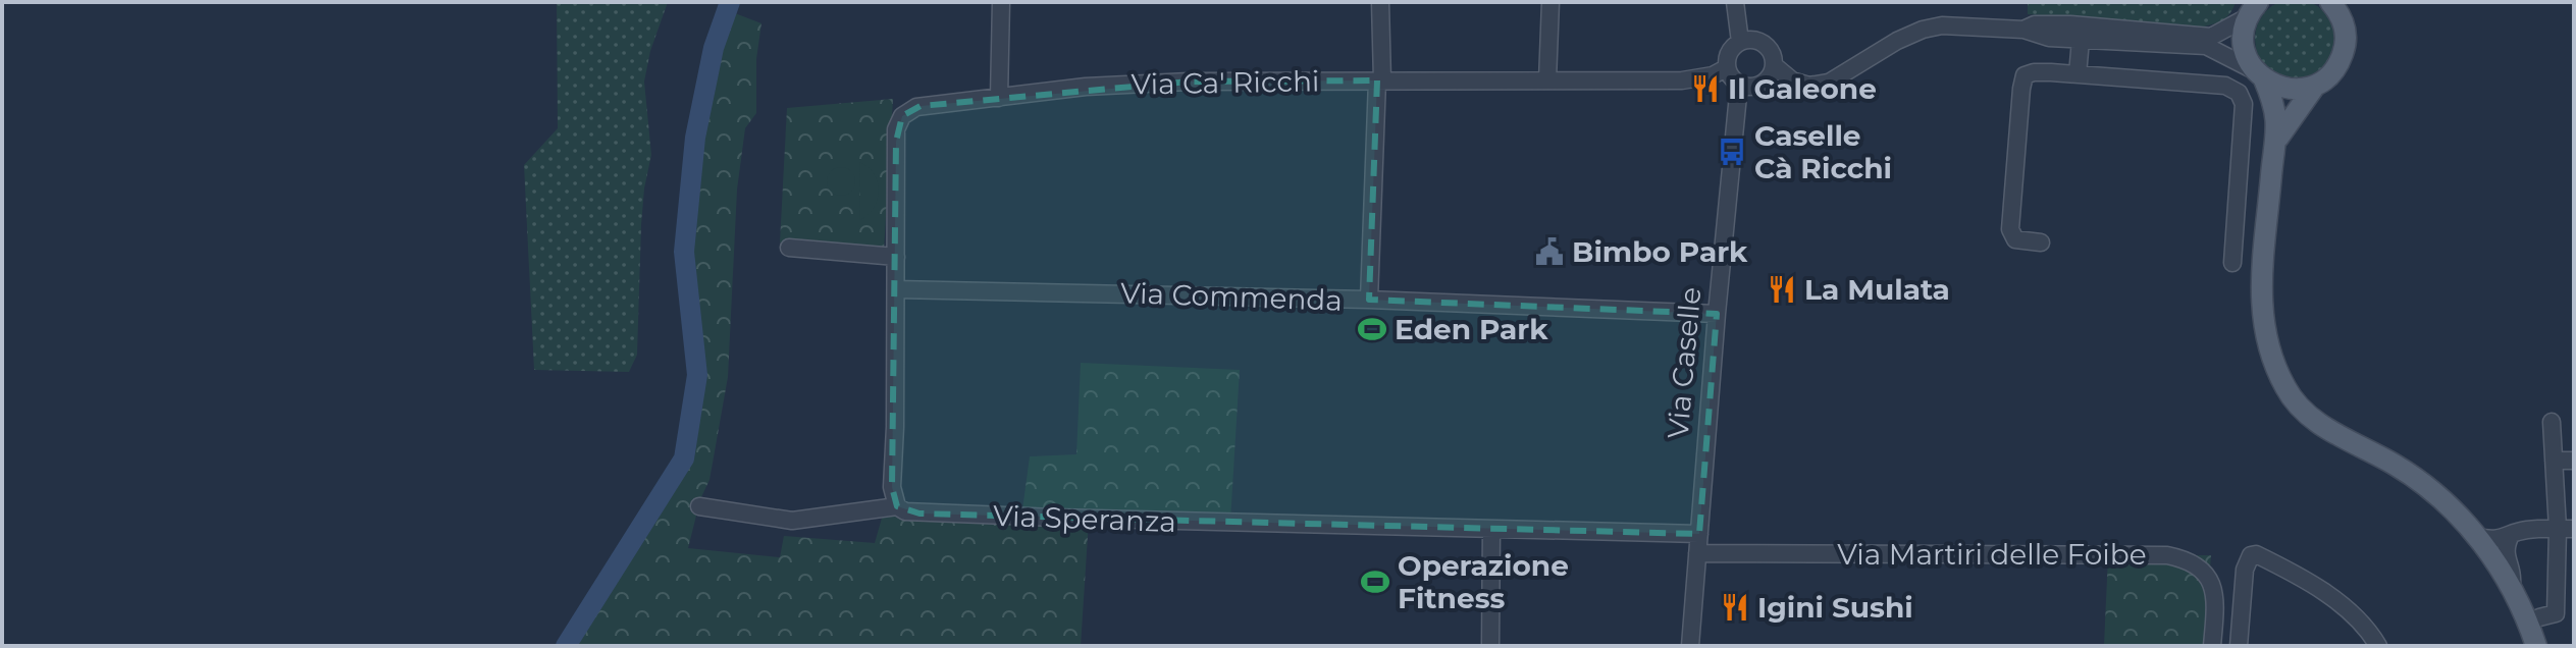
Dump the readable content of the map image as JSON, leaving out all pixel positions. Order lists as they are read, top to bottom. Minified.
{"streets":{"street":["Via Ca' Ricchi","Via Commenda","Via Caselle","Via Speranza","Via Martiri delle Foibe"]},"crossings":[["Via Ca' Ricchi","Via Caselle"],["Via Commenda","Via Caselle"],["Via Caselle","Via Speranza"],["Via Caselle","Via Martiri delle Foibe"]],"places":{"restaurant":["Il Galeone","La Mulata","Igini Sushi"],"bus stop":["Caselle Cà Ricchi"],"public building":["Bimbo Park"],"sports":["Eden Park","Operazione Fitness"]}}
